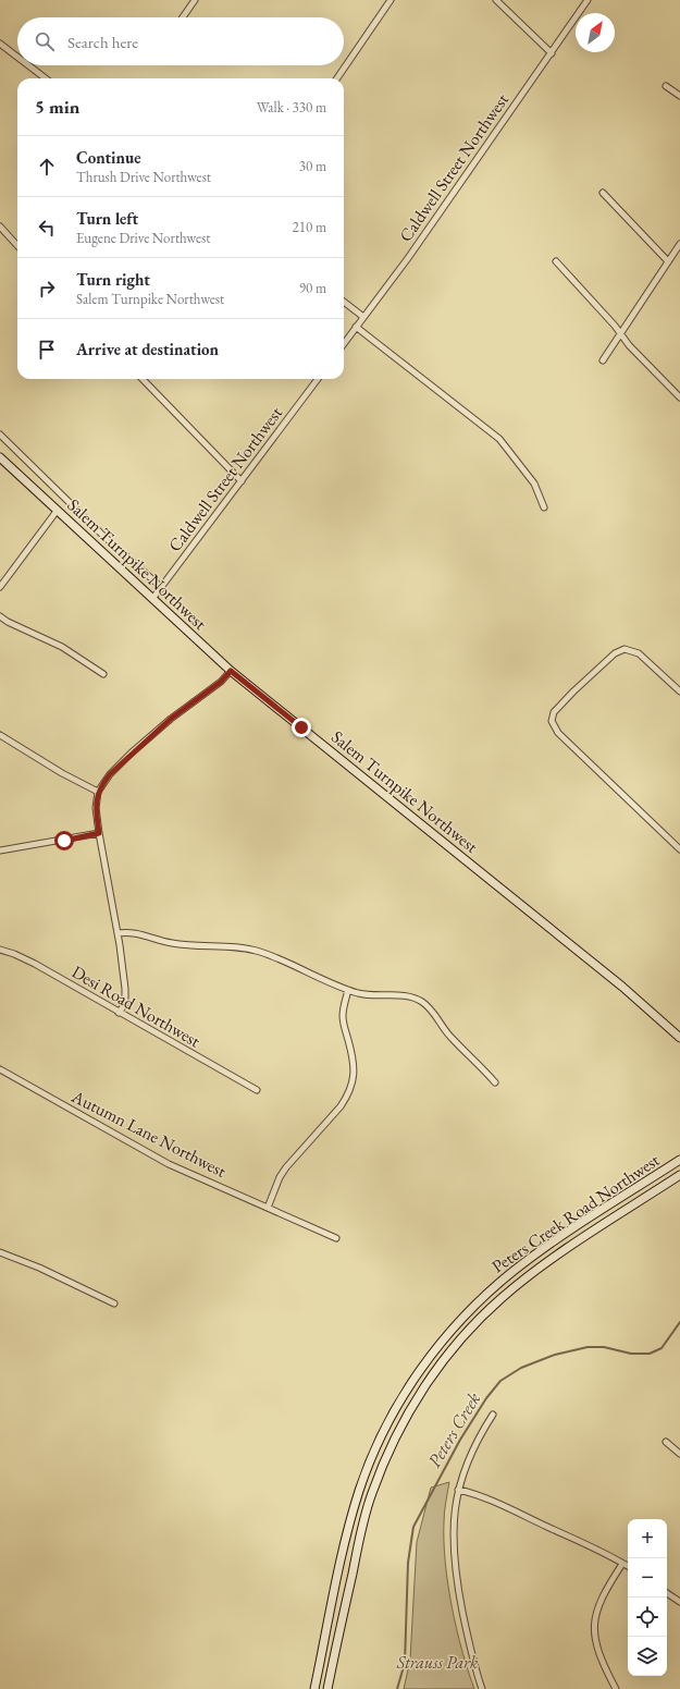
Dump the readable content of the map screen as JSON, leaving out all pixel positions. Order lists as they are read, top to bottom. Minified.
{"streets":{"main road":["Salem Turnpike Northwest","Peters Creek Road Northwest"],"street":["Caldwell Street Northwest","Desi Road Northwest","Autumn Lane Northwest"]},"crossings":[["Caldwell Street Northwest","Salem Turnpike Northwest"]],"water":["Peters Creek"],"parks":["Strauss Park"],"north":"top right","page":{"search":"Search here","heading":["5 min","Walk · 330 m"],"list":[["Continue","Thrush Drive Northwest","30 m"],["Turn left","Eugene Drive Northwest","210 m"],["Turn right","Salem Turnpike Northwest","90 m"],"Arrive at destination"],"map_buttons":["+","−"]}}
